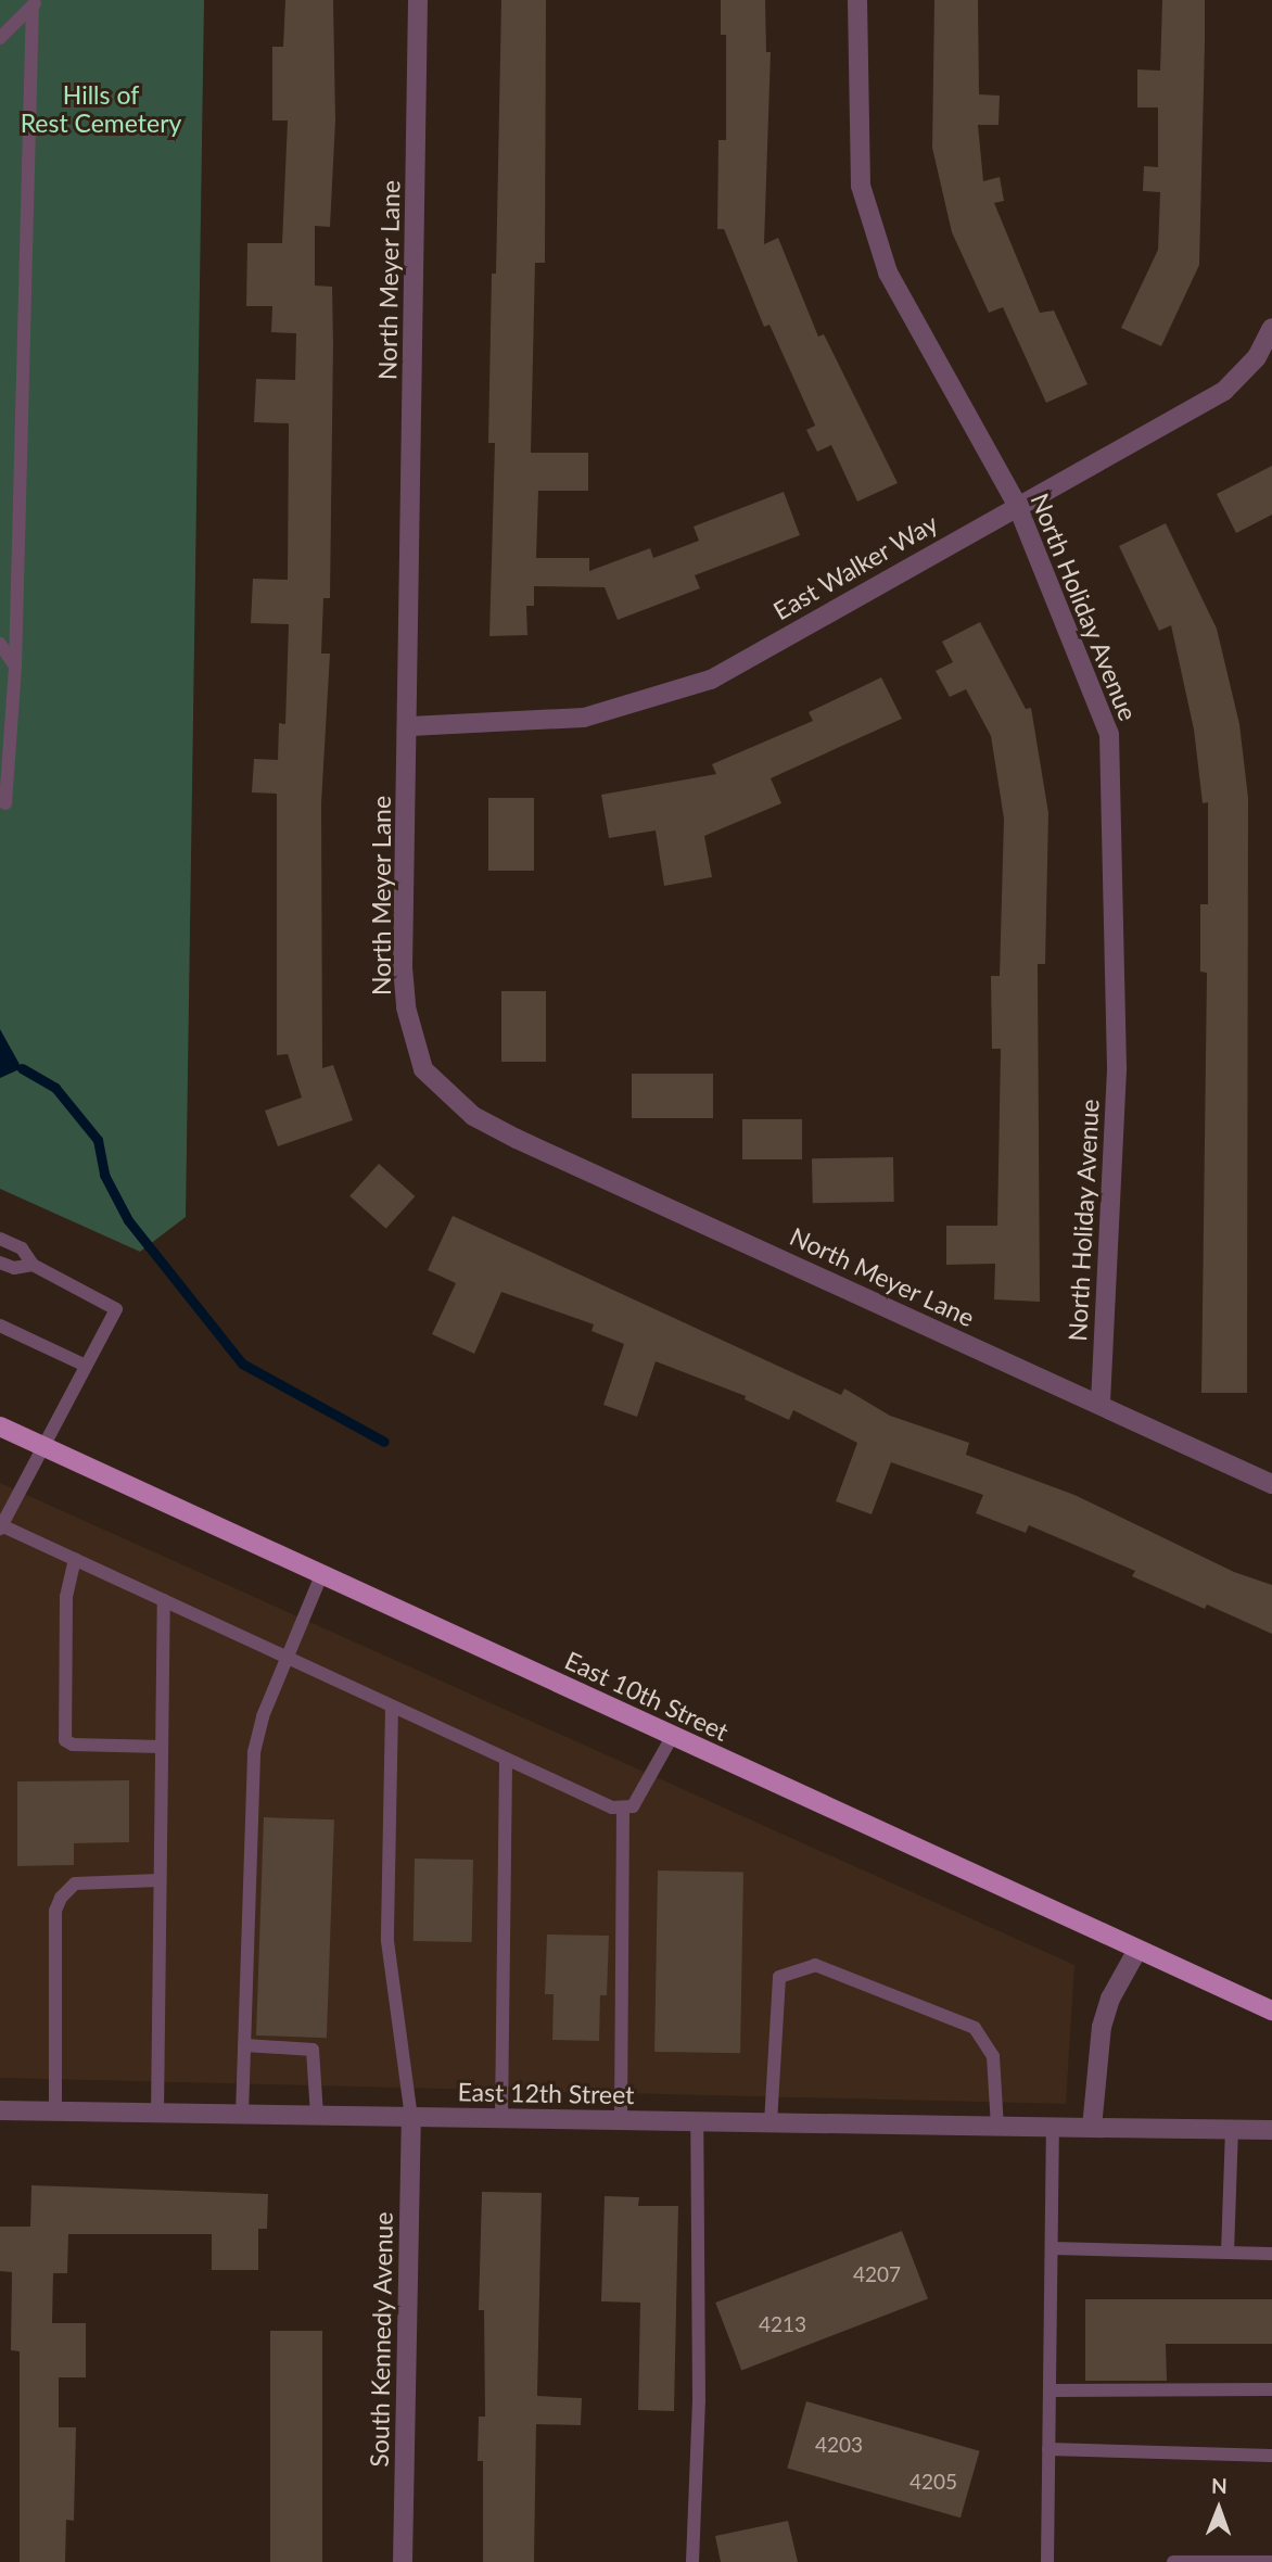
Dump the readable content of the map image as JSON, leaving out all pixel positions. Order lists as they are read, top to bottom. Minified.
{"streets":{"main road":["East 10th Street"],"street":["North Meyer Lane","East Walker Way","North Holiday Avenue","East 12th Street","South Kennedy Avenue"]},"crossings":[["North Meyer Lane","East Walker Way"],["North Meyer Lane","North Holiday Avenue"],["East Walker Way","North Holiday Avenue"],["East 12th Street","South Kennedy Avenue"]],"parks":["Hills of Rest Cemetery"],"house_numbers":["4207","4213","4203","4205"],"north":"top"}
